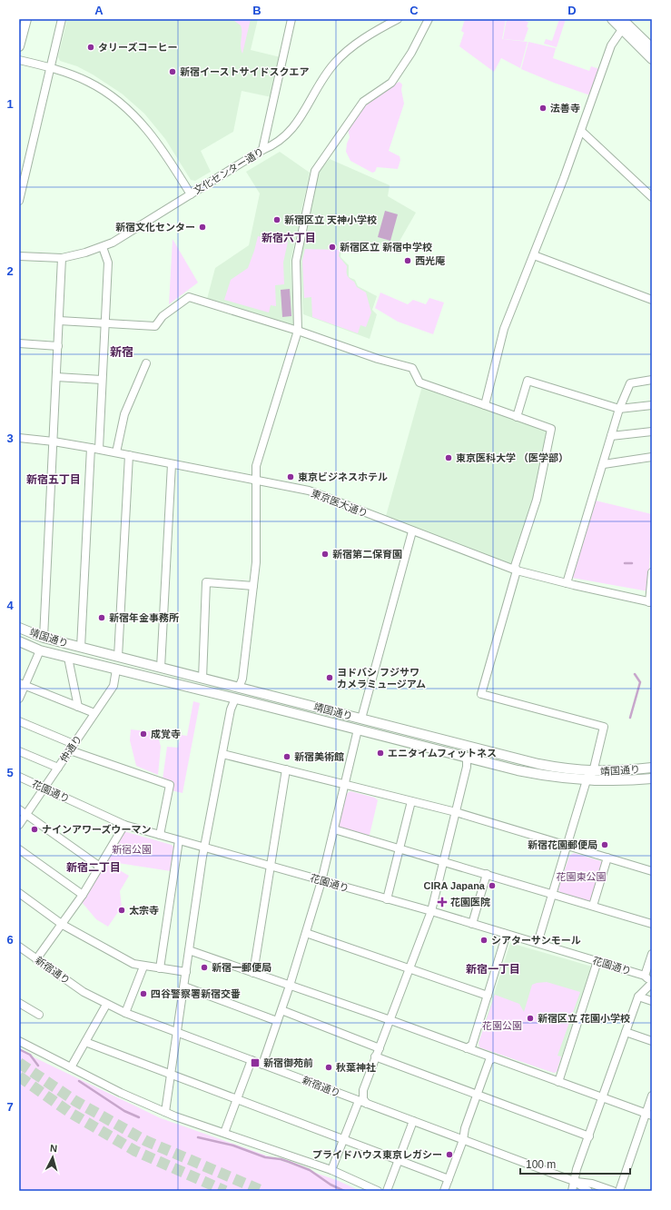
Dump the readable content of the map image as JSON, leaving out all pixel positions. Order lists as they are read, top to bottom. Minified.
{"streets":{"main road":["靖国通り"],"street":["文化センター通り","東京医大通り","仲通り","花園通り","新宿通り"]},"crossings":[["靖国通り","仲通り"],["仲通り","花園通り"]],"districts":["新宿六丁目","新宿","新宿五丁目","新宿二丁目","新宿一丁目"],"parks":["新宿公園","花園東公園","花園公園"],"places":{"other":["タリーズコーヒー","新宿イーストサイドスクエア","法善寺","新宿区立 天神小学校","新宿文化センター","新宿区立 新宿中学校","西光庵","東京医科大学 （医学部）","東京ビジネスホテル","新宿第二保育園","新宿年金事務所","ヨドバシ フジサワ カメラミュージアム","成覚寺","エニタイムフィットネス","新宿美術館","ナインアワーズウーマン","新宿花園郵便局","CIRA Japana","太宗寺","シアターサンモール","新宿一郵便局","四谷警察署新宿交番","新宿区立 花園小学校","秋葉神社","プライドハウス東京レガシー"],"health":["花園医院"],"transit":["新宿御苑前"]},"scale_bar":"100 m","north":"top","grid":{"columns":["A","B","C","D"],"rows":["1","2","3","4","5","6","7"]}}
